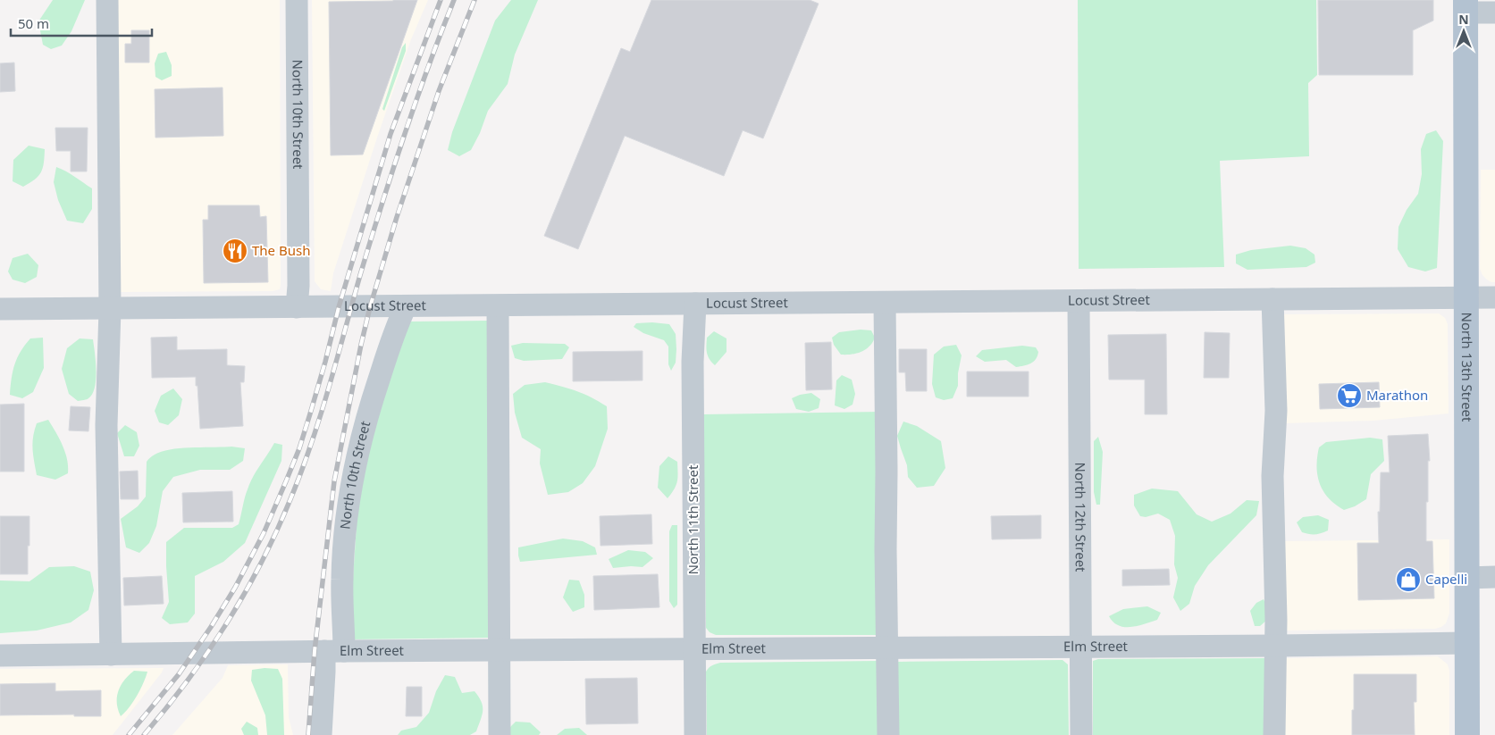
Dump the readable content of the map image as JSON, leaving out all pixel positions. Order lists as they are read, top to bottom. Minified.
{"streets":{"main road":["North 13th Street"],"street":["North 10th Street","Locust Street","North 12th Street","North 11th Street","Elm Street"]},"crossings":[["North 10th Street","Locust Street"],["North 10th Street","Elm Street"],["Locust Street","North 13th Street"],["Locust Street","North 12th Street"],["Locust Street","North 11th Street"],["North 13th Street","Elm Street"],["North 12th Street","Elm Street"],["North 11th Street","Elm Street"]],"places":{"restaurant":["The Bush"],"supermarket":["Marathon"],"shop":["Capelli"]},"scale_bar":"50 m","north":"top"}
